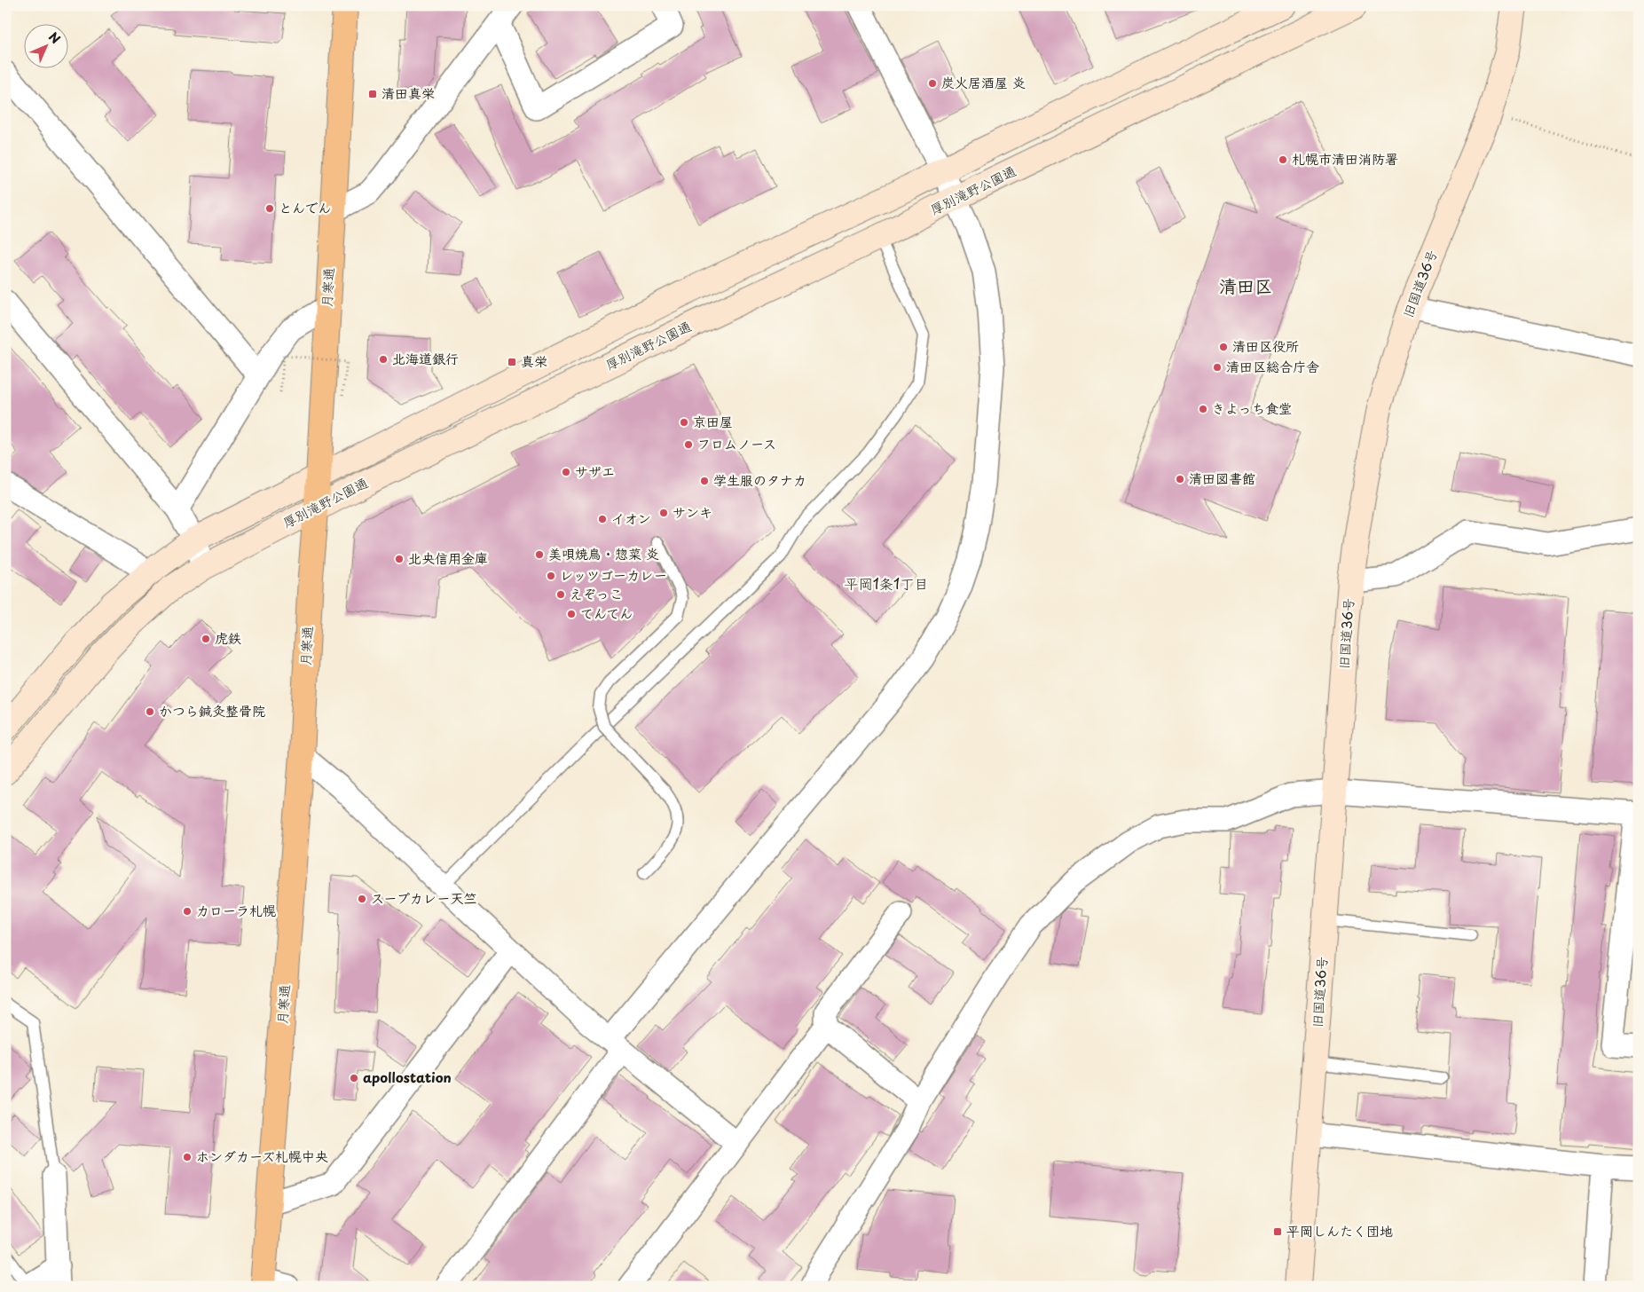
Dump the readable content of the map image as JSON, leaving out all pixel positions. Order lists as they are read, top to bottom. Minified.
{"streets":{"highway":["月寒通"],"main road":["厚別滝野公園通","旧国道36号"]},"crossings":[["厚別滝野公園通","月寒通"]],"districts":["清田区","平岡1条1丁目"],"places":{"other":["炭火居酒屋 炎","札幌市清田消防署","とんでん","清田区役所","北海道銀行","清田区総合庁舎","きよっち食堂","京田屋","フロムノース","サザエ","清田図書館","学生服のタナカ","サンキ","イオン","美唄焼鳥・惣菜 炎","北央信用金庫","レッツゴーカレー","えぞっこ","てんてん","虎鉄","かつら鍼灸整骨院","スープカレー天竺","カローラ札幌","apollostation","ホンダカーズ札幌中央"],"transit":["清田真栄","真栄","平岡しんたく団地"]},"north":"top right"}
